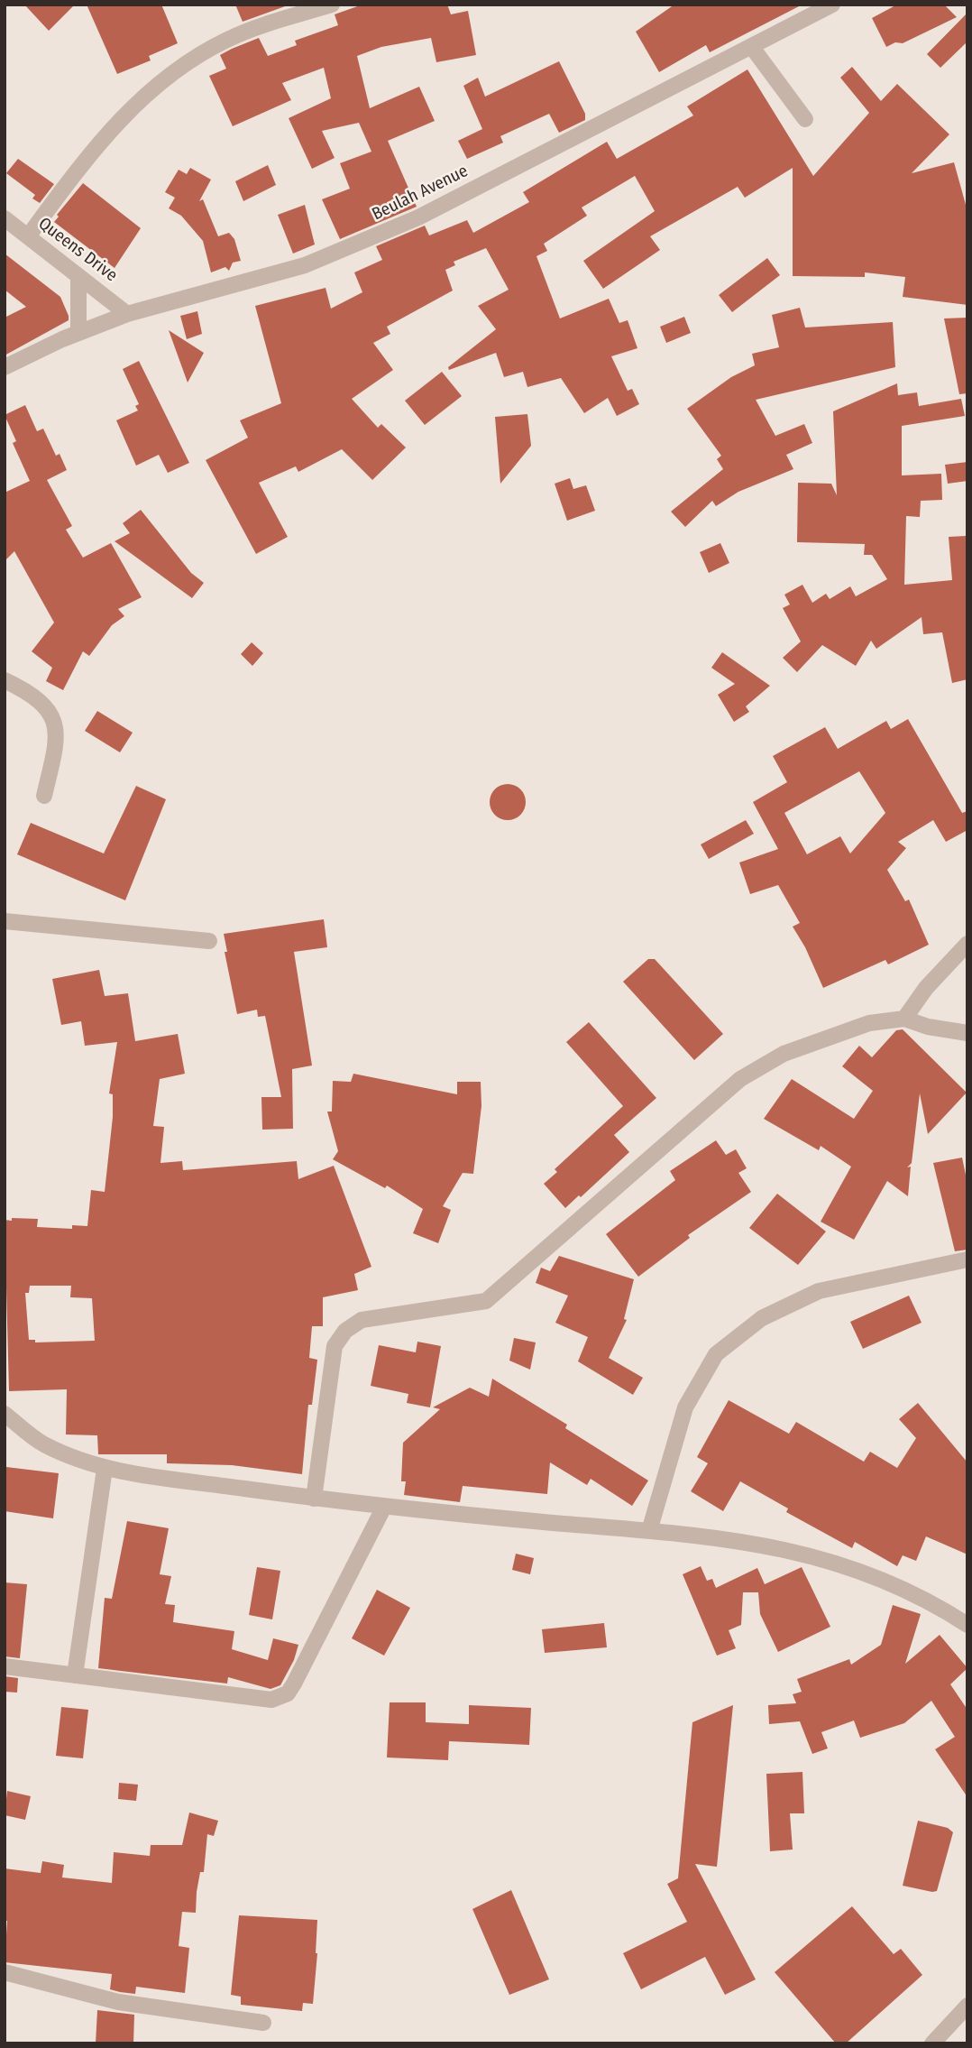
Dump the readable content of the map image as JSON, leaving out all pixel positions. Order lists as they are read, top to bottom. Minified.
{"streets":{"street":["Beulah Avenue","Queens Drive"]},"crossings":[["Beulah Avenue","Queens Drive"]]}
